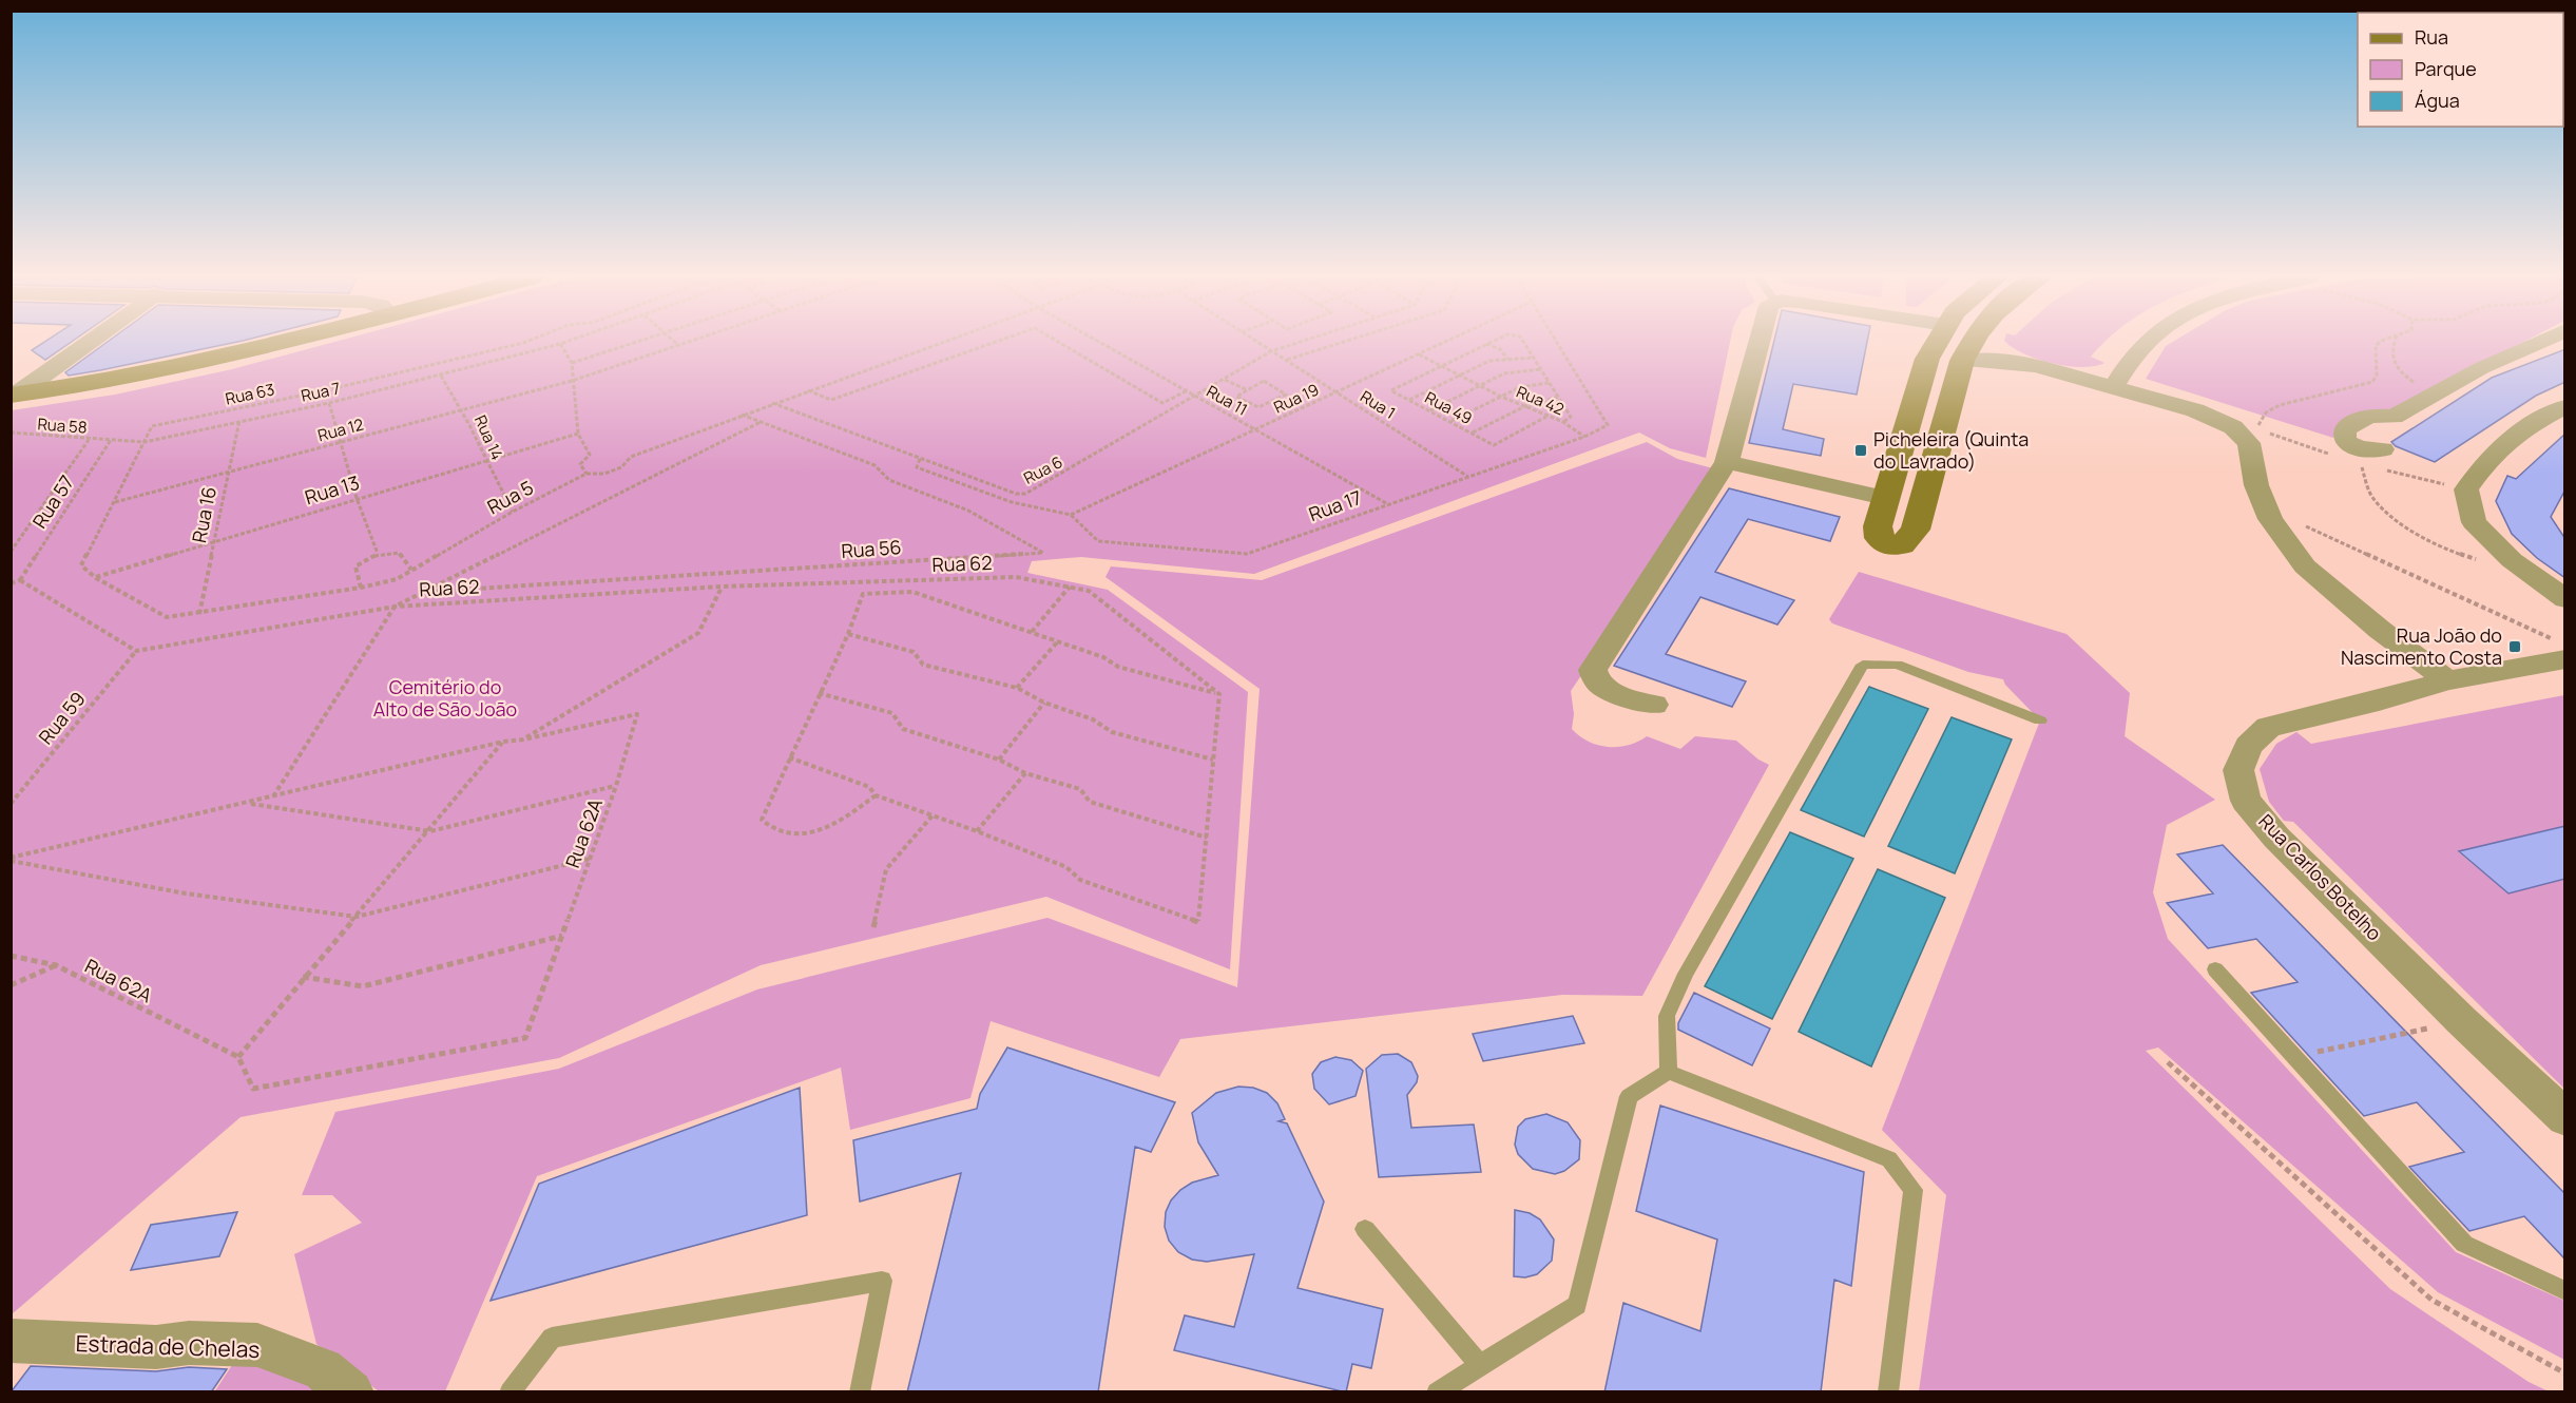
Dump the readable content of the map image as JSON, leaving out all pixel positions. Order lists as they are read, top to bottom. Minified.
{"streets":{"street":["Rua Carlos Botelho","Estrada de Chelas"],"path":["Rua 7","Rua 63","Rua 19","Rua 11","Rua 42","Rua 1","Rua 49","Rua 58","Rua 12","Rua 14","Rua 6","Rua 13","Rua 5","Rua 57","Rua 17","Rua 16","Rua 56","Rua 62","Rua 59","Rua 62A"]},"crossings":[["Rua 7","Rua 63"],["Rua 7","Rua 58"],["Rua 7","Rua 14"],["Rua 7","Rua 57"],["Rua 7","Rua 16"],["Rua 19","Rua 11"],["Rua 19","Rua 42"],["Rua 19","Rua 1"],["Rua 19","Rua 17"],["Rua 11","Rua 6"],["Rua 11","Rua 17"],["Rua 42","Rua 49"],["Rua 42","Rua 17"],["Rua 1","Rua 6"],["Rua 1","Rua 17"],["Rua 58","Rua 57"],["Rua 12","Rua 14"],["Rua 12","Rua 16"],["Rua 14","Rua 13"],["Rua 14","Rua 5"],["Rua 6","Rua 5"],["Rua 13","Rua 5"],["Rua 13","Rua 16"],["Rua 5","Rua 16"],["Rua 5","Rua 56"],["Rua 56","Rua 62"],["Rua 62","Rua 59"]],"parks":["Cemitério do Alto de São João"],"places":{"transit":["Picheleira (Quinta do Lavrado)","Rua João do Nascimento Costa"]},"legend":["Rua","Parque","Água"]}
